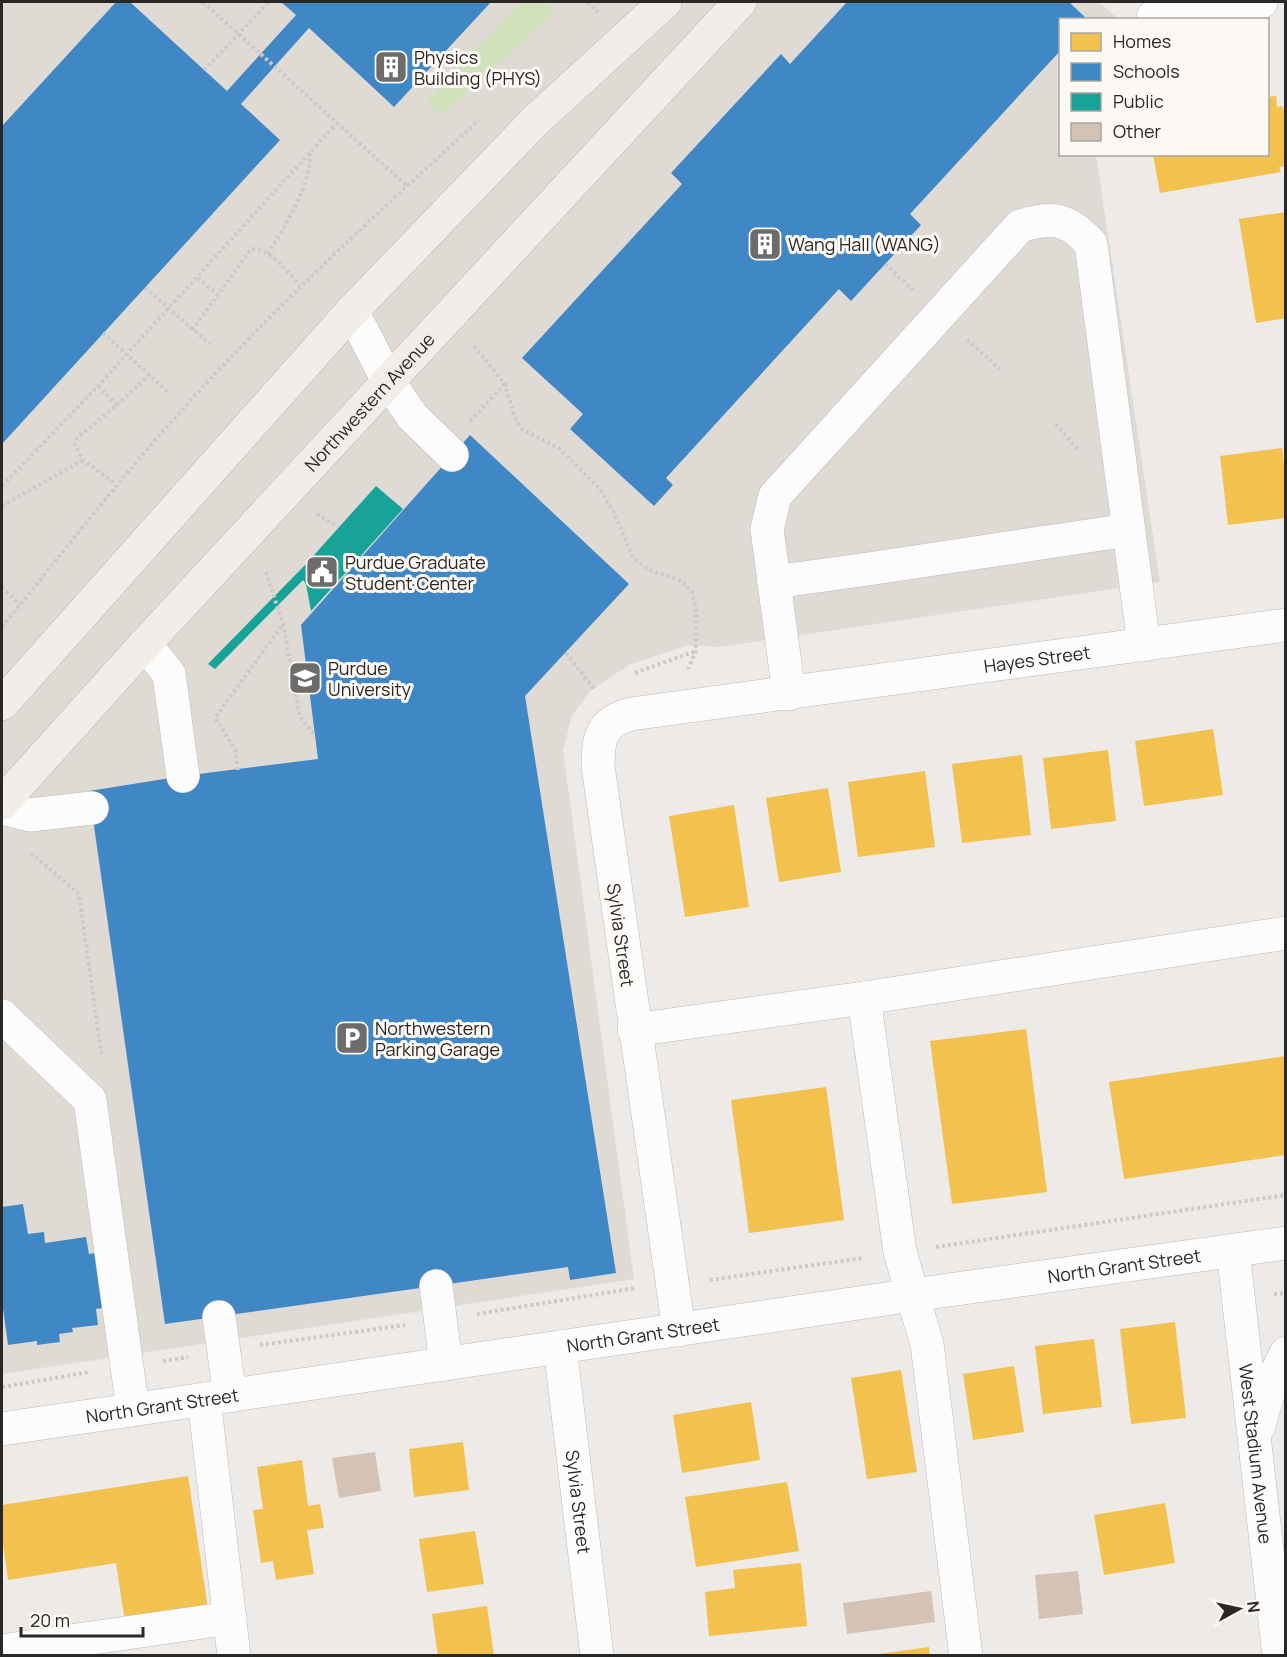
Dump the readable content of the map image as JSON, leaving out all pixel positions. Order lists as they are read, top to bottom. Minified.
{"streets":{"main road":["Northwestern Avenue"],"street":["Hayes Street","Sylvia Street","North Grant Street","West Stadium Avenue"]},"crossings":[["Hayes Street","Sylvia Street"],["Sylvia Street","North Grant Street"],["North Grant Street","West Stadium Avenue"]],"places":{"building":["Physics Building (PHYS)","Wang Hall (WANG)"],"public building":["Purdue Graduate Student Center"],"school or university":["Purdue University"],"parking":["Northwestern Parking Garage"]},"legend":["Homes","Schools","Public","Other"],"scale_bar":"20 m","north":"right"}
